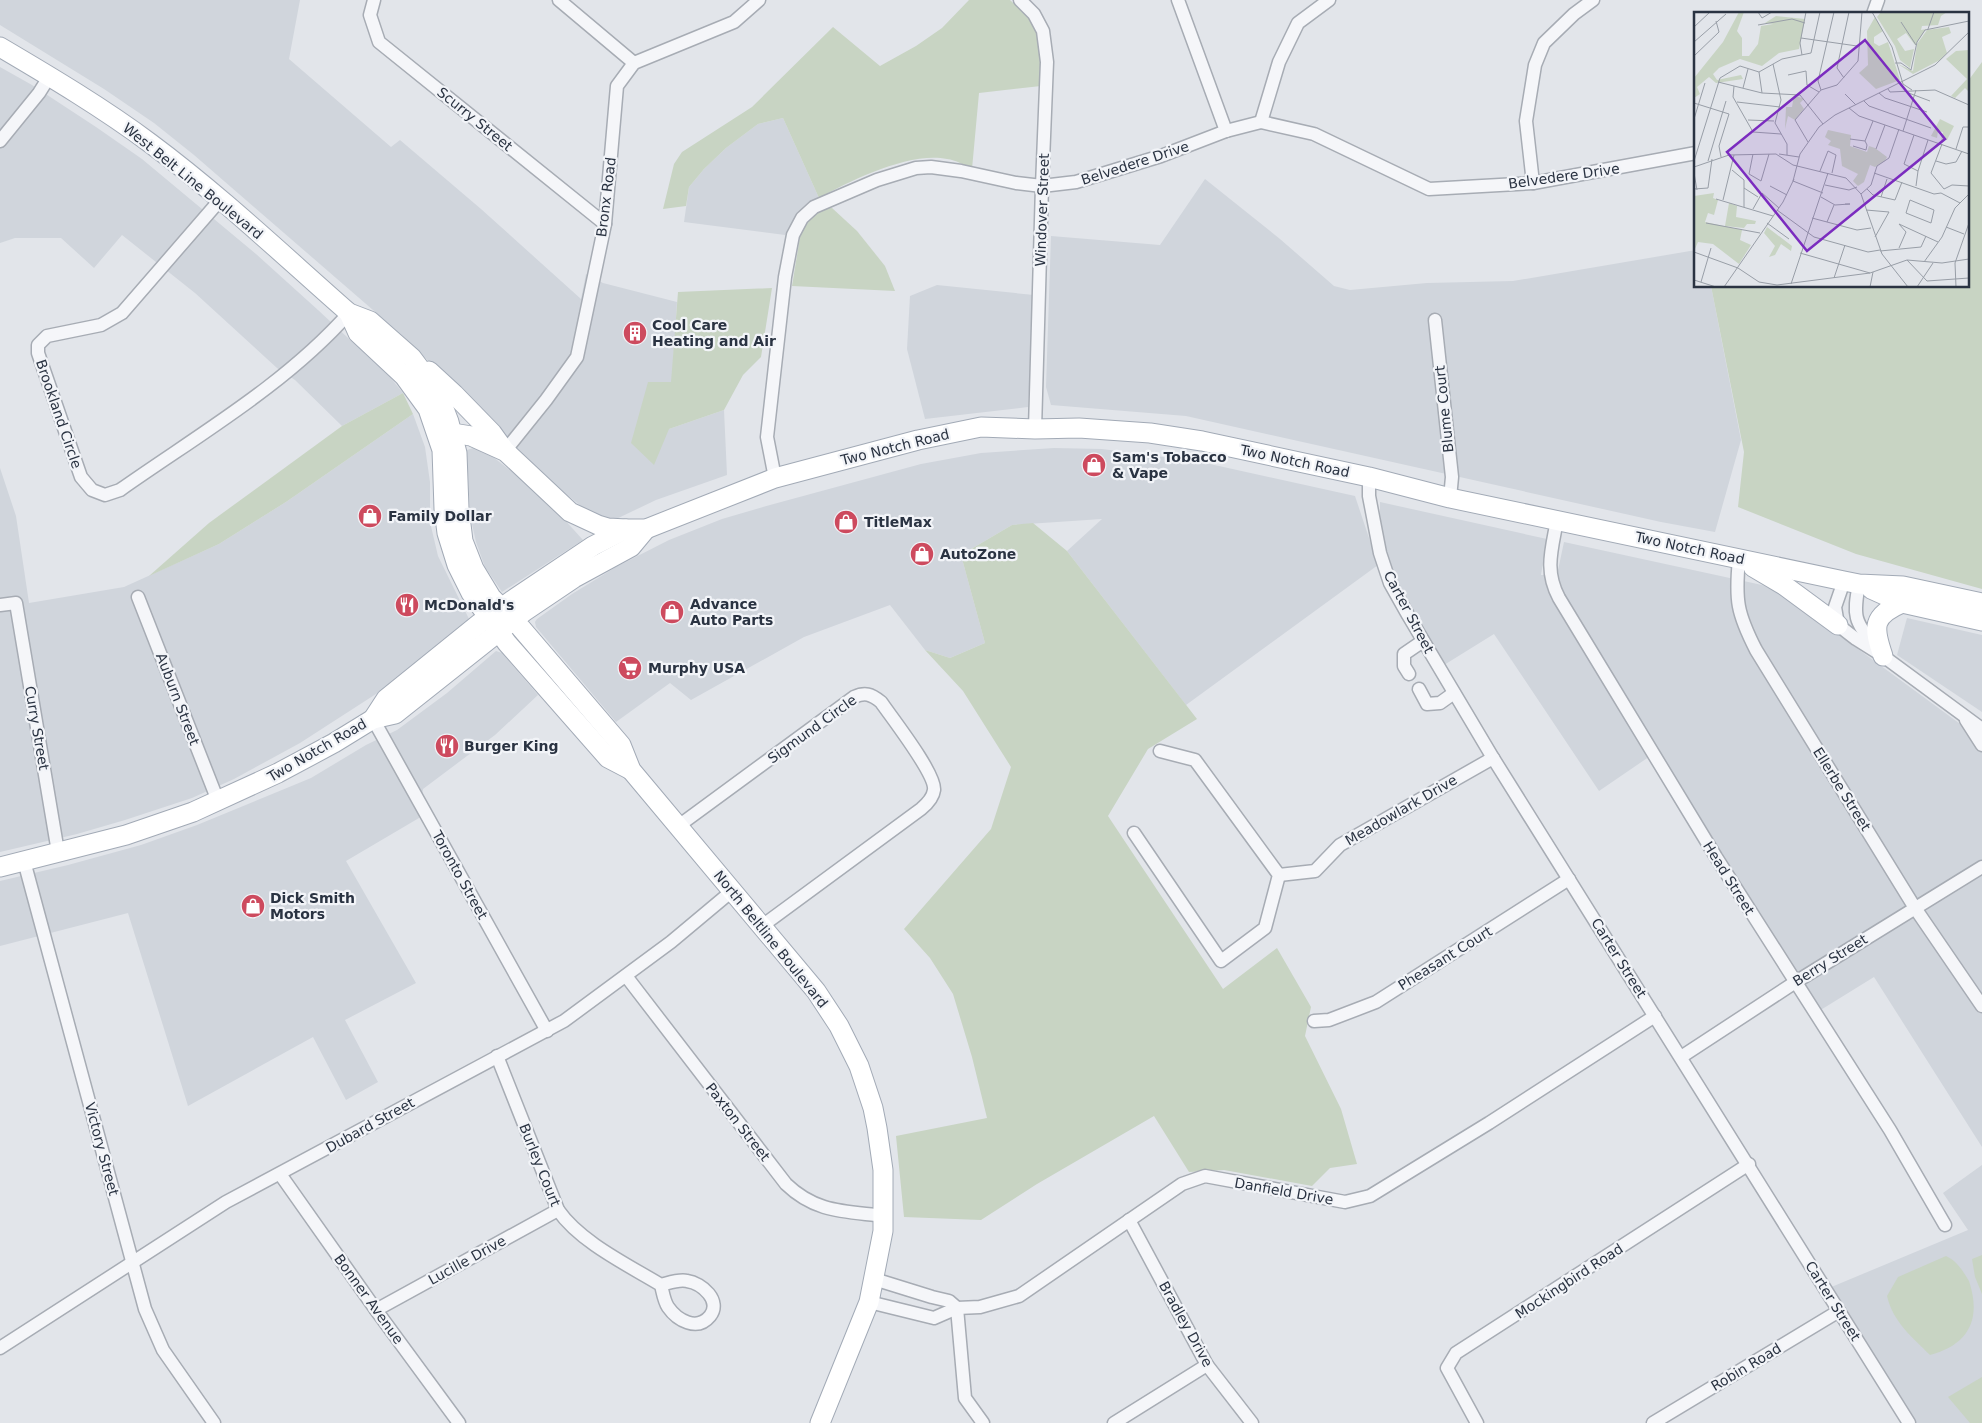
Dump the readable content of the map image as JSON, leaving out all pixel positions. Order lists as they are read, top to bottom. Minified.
{"streets":{"main road":["West Belt Line Boulevard","Two Notch Road","North Beltline Boulevard"],"street":["Scurry Street","Belvedere Drive","Bronx Road","Windover Street","Blume Court","Brookland Circle","Carter Street","Auburn Street","Curry Street","Sigmund Circle","Ellerbe Street","Meadowlark Drive","Toronto Street","Head Street","Pheasant Court","Berry Street","Paxton Street","Dubard Street","Victory Street","Burley Court","Danfield Drive","Lucille Drive","Mockingbird Road","Bonner Avenue","Bradley Drive","Robin Road"]},"crossings":[["Scurry Street","Bronx Road"],["Belvedere Drive","Windover Street"],["Belvedere Drive","Two Notch Road"],["West Belt Line Boulevard","Brookland Circle"],["West Belt Line Boulevard","Two Notch Road"],["West Belt Line Boulevard","North Beltline Boulevard"],["Windover Street","Two Notch Road"],["Blume Court","Two Notch Road"],["Two Notch Road","Carter Street"],["Two Notch Road","Auburn Street"],["Two Notch Road","Curry Street"],["Two Notch Road","Ellerbe Street"],["Two Notch Road","Toronto Street"],["Two Notch Road","Head Street"],["Two Notch Road","Victory Street"],["Carter Street","Meadowlark Drive"],["Carter Street","Pheasant Court"],["Carter Street","Berry Street"],["Carter Street","Danfield Drive"],["Carter Street","Mockingbird Road"],["Carter Street","Robin Road"],["Sigmund Circle","North Beltline Boulevard"],["Ellerbe Street","Berry Street"],["Toronto Street","Dubard Street"],["Head Street","Berry Street"],["North Beltline Boulevard","Paxton Street"],["North Beltline Boulevard","Dubard Street"],["North Beltline Boulevard","Danfield Drive"],["Paxton Street","Dubard Street"],["Dubard Street","Victory Street"],["Dubard Street","Burley Court"],["Dubard Street","Bonner Avenue"],["Burley Court","Lucille Drive"],["Danfield Drive","Bradley Drive"],["Lucille Drive","Bonner Avenue"]],"places":{"building":["Cool Care Heating and Air"],"shop":["Sam's Tobacco & Vape","Family Dollar","TitleMax","AutoZone","Advance Auto Parts","Dick Smith Motors"],"restaurant":["McDonald's","Burger King"],"supermarket":["Murphy USA"]}}
